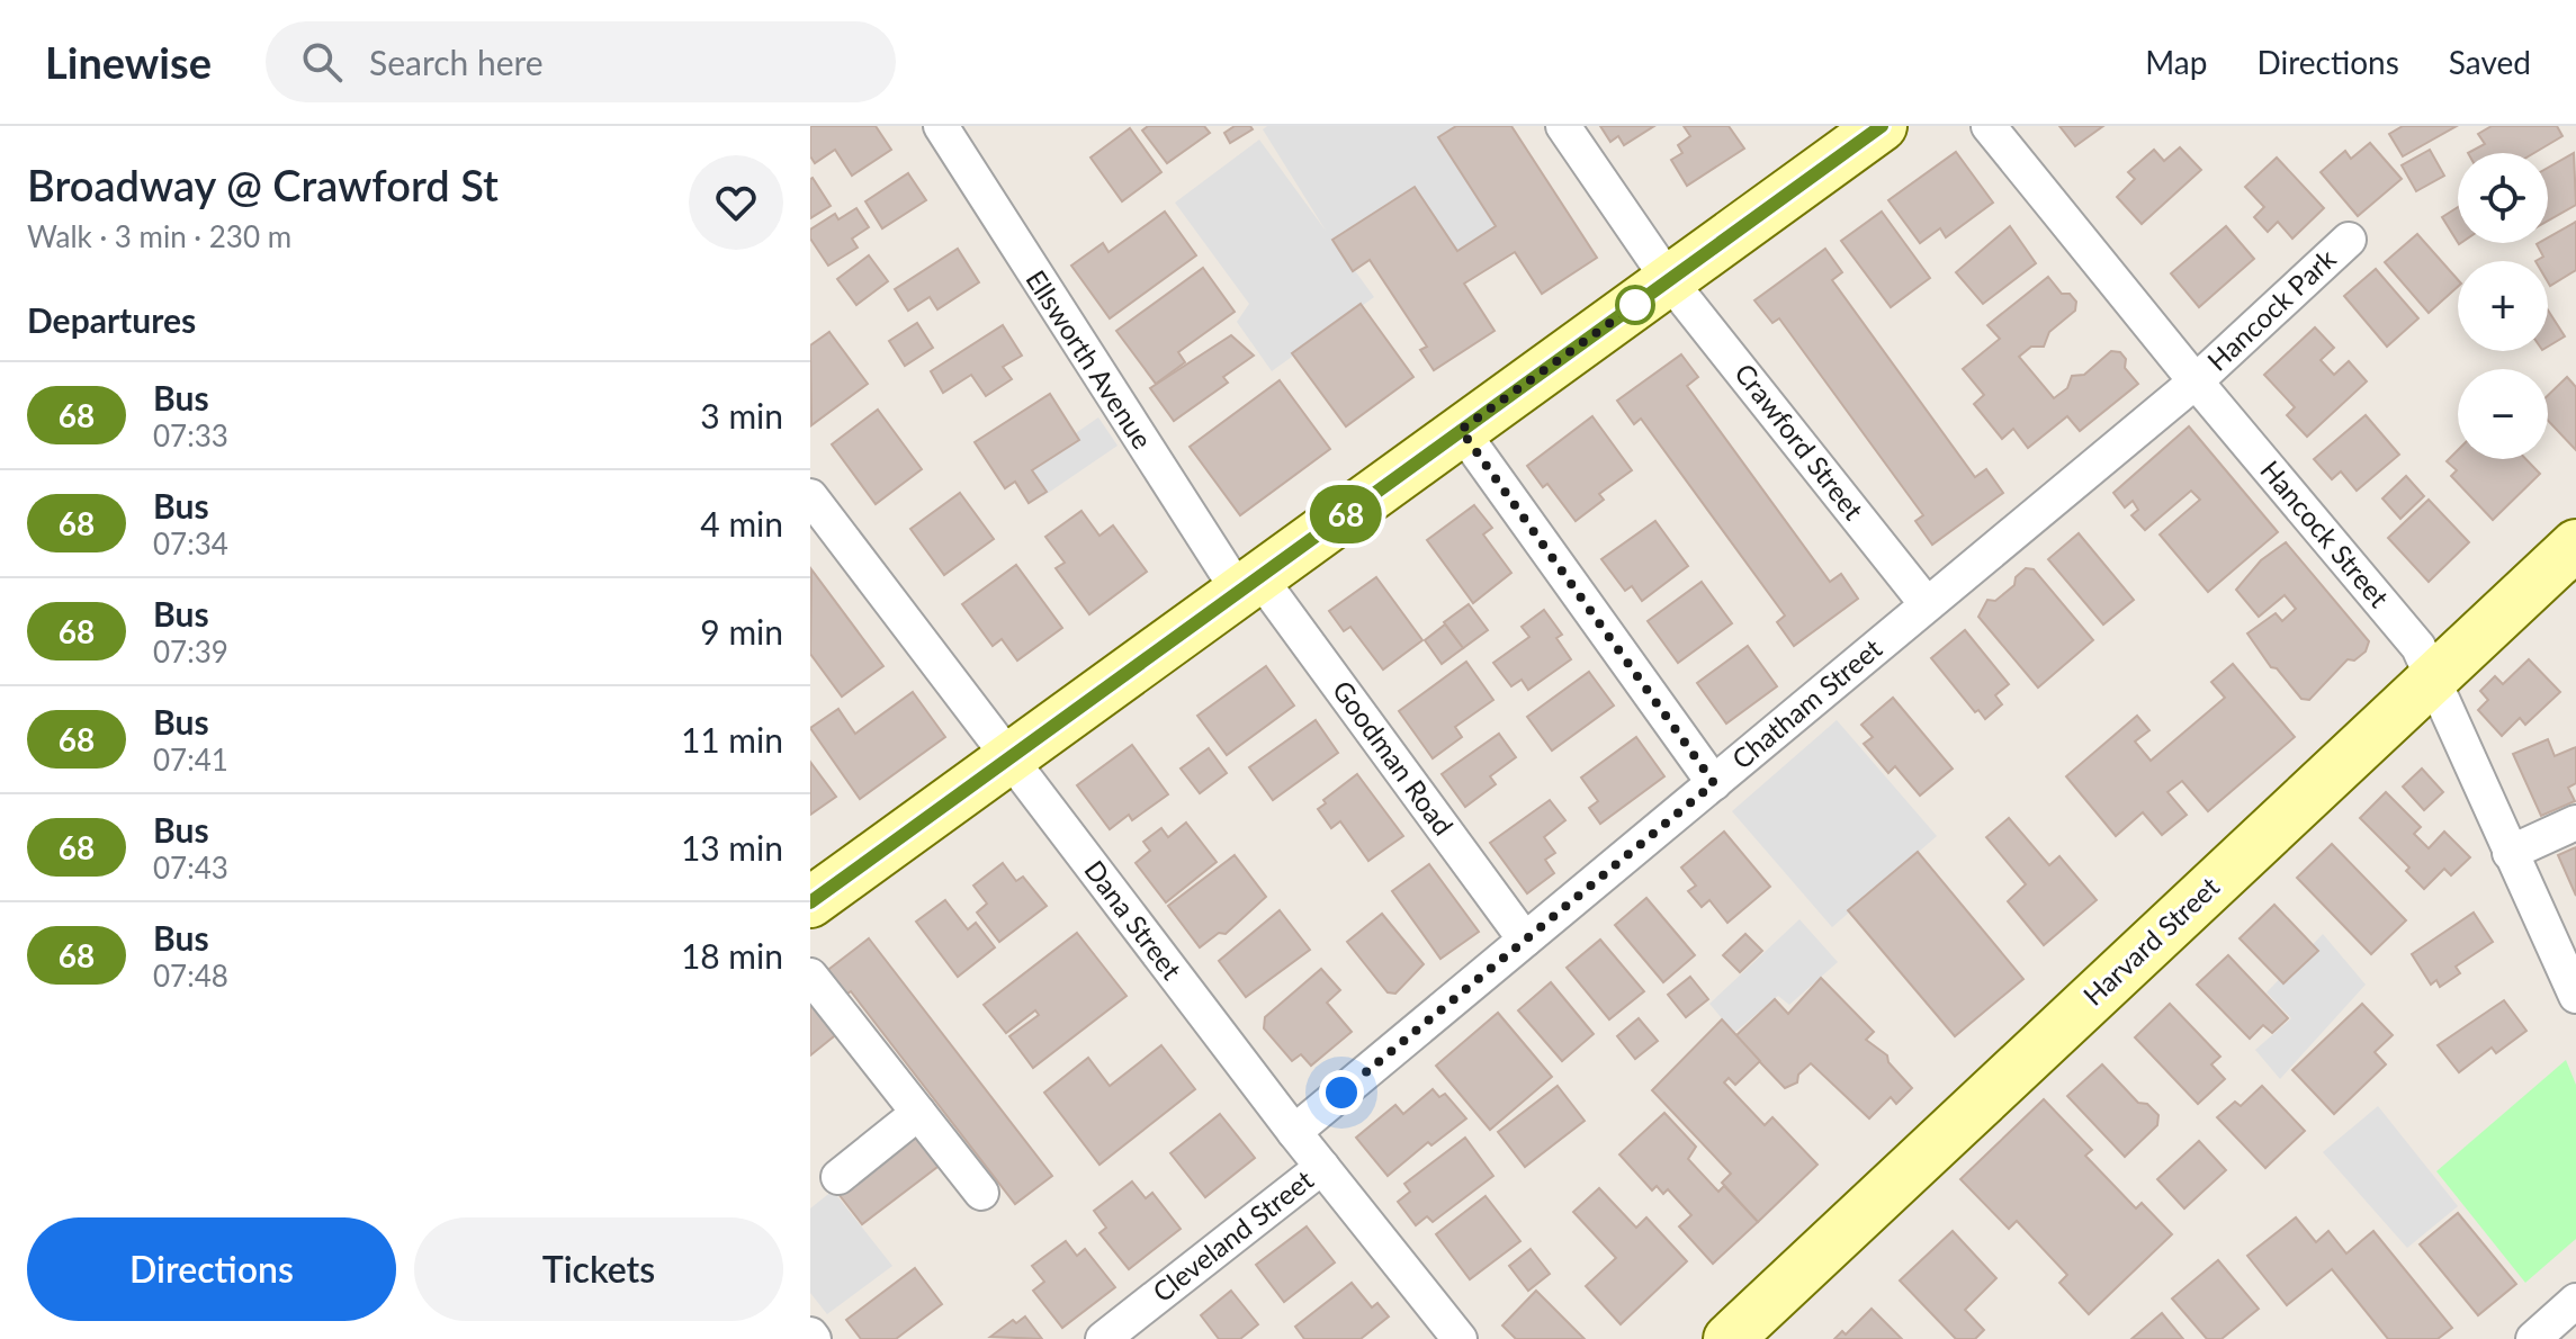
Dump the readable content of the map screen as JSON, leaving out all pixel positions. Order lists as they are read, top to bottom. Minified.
{"streets":{"main road":["Harvard Street"],"street":["Hancock Park","Ellsworth Avenue","Crawford Street","Hancock Street","Chatham Street","Goodman Road","Dana Street","Cleveland Street"]},"crossings":[["Hancock Park","Hancock Street"],["Hancock Park","Chatham Street"],["Ellsworth Avenue","Goodman Road"],["Crawford Street","Chatham Street"],["Hancock Street","Chatham Street"],["Hancock Street","Harvard Street"],["Chatham Street","Goodman Road"],["Chatham Street","Dana Street"],["Dana Street","Cleveland Street"]],"lines":["bus line 68"],"page":{"header":"Linewise","search":"Search here","nav":["Map","Directions","Saved"],"heading":[["Broadway @ Crawford St","Walk · 3 min · 230 m"],"Departures"],"on_map":"68","map_buttons":["+","−"],"list":[{"mark":"68","name":"Bus","note":"07:33","value":"3 min"},{"mark":"68","name":"Bus","note":"07:34","value":"4 min"},{"mark":"68","name":"Bus","note":"07:39","value":"9 min"},{"mark":"68","name":"Bus","note":"07:41","value":"11 min"},{"mark":"68","name":"Bus","note":"07:43","value":"13 min"},{"mark":"68","name":"Bus","note":"07:48","value":"18 min"}],"buttons":["Directions","Tickets"]}}
